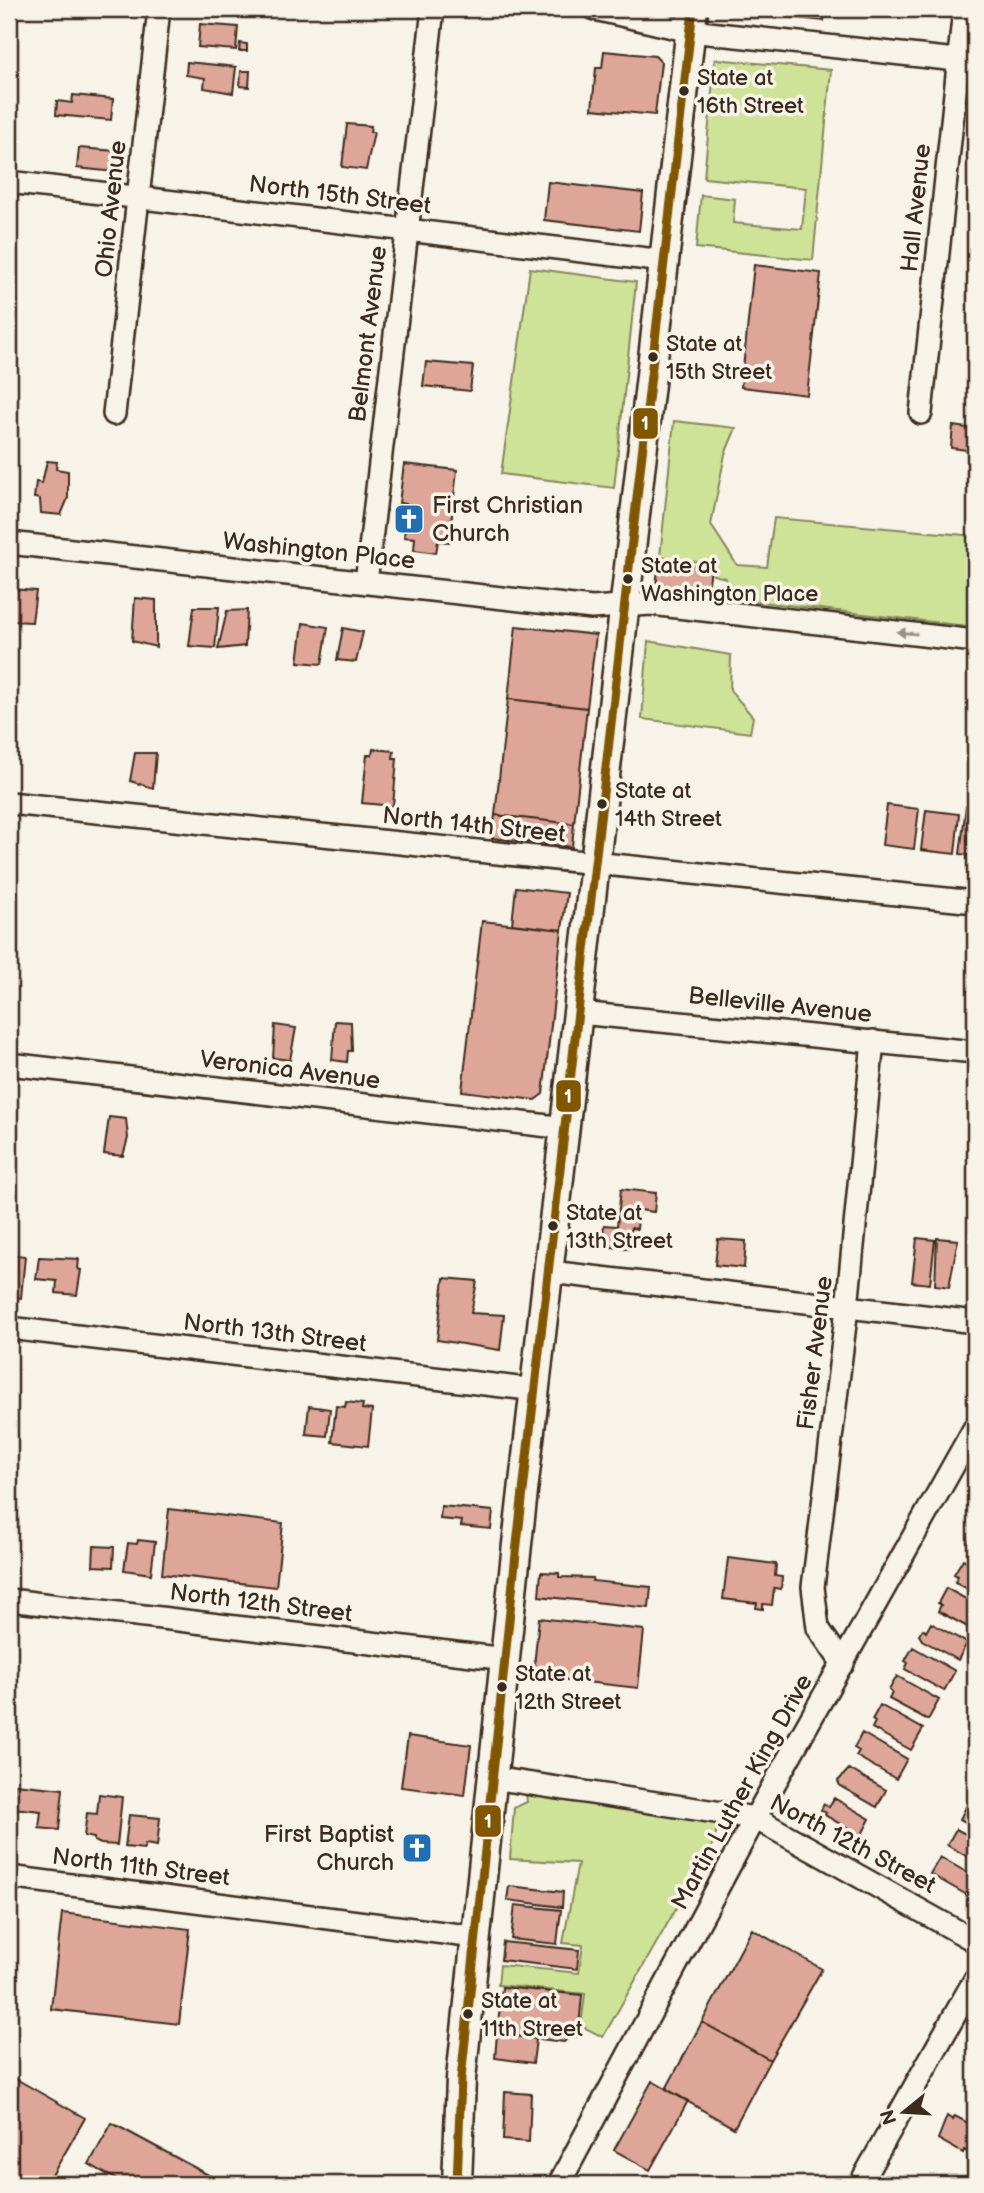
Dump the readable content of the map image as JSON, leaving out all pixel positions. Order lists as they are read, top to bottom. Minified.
{"streets":{"street":["North 15th Street","Hall Avenue","Ohio Avenue","Belmont Avenue","Washington Place","North 14th Street","Belleville Avenue","Veronica Avenue","North 13th Street","Fisher Avenue","North 12th Street","Martin Luther King Drive","North 11th Street"]},"crossings":[["North 15th Street","Ohio Avenue"],["North 15th Street","Belmont Avenue"],["Belmont Avenue","Washington Place"],["Belleville Avenue","Fisher Avenue"],["Fisher Avenue","Martin Luther King Drive"],["North 12th Street","Martin Luther King Drive"]],"one_way":["Washington Place"],"places":{"other":["State at 16th Street","State at 15th Street","State at Washington Place","State at 14th Street","State at 13th Street","State at 12th Street","State at 11th Street"],"church":["First Christian Church","First Baptist Church"]},"lines":["transit line 1"],"north":"left"}
